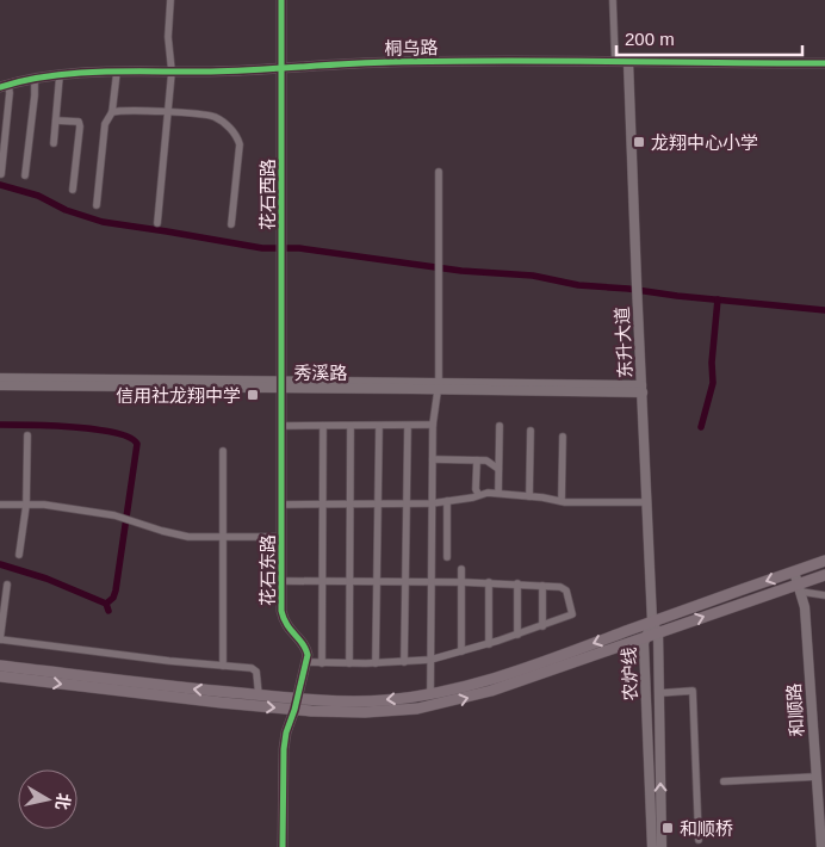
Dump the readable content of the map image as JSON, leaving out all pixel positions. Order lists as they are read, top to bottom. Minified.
{"streets":{"street":["桐乌路","花石西路","东升大道","秀溪路","花石东路","农炉线","和顺路"]},"crossings":[["桐乌路","花石西路"],["桐乌路","东升大道"],["花石西路","秀溪路"],["花石西路","花石东路"],["东升大道","秀溪路"],["东升大道","农炉线"],["秀溪路","花石东路"]],"places":{"transit":["龙翔中心小学","信用社龙翔中学","和顺桥"]},"scale_bar":"200 m","north":"right"}
